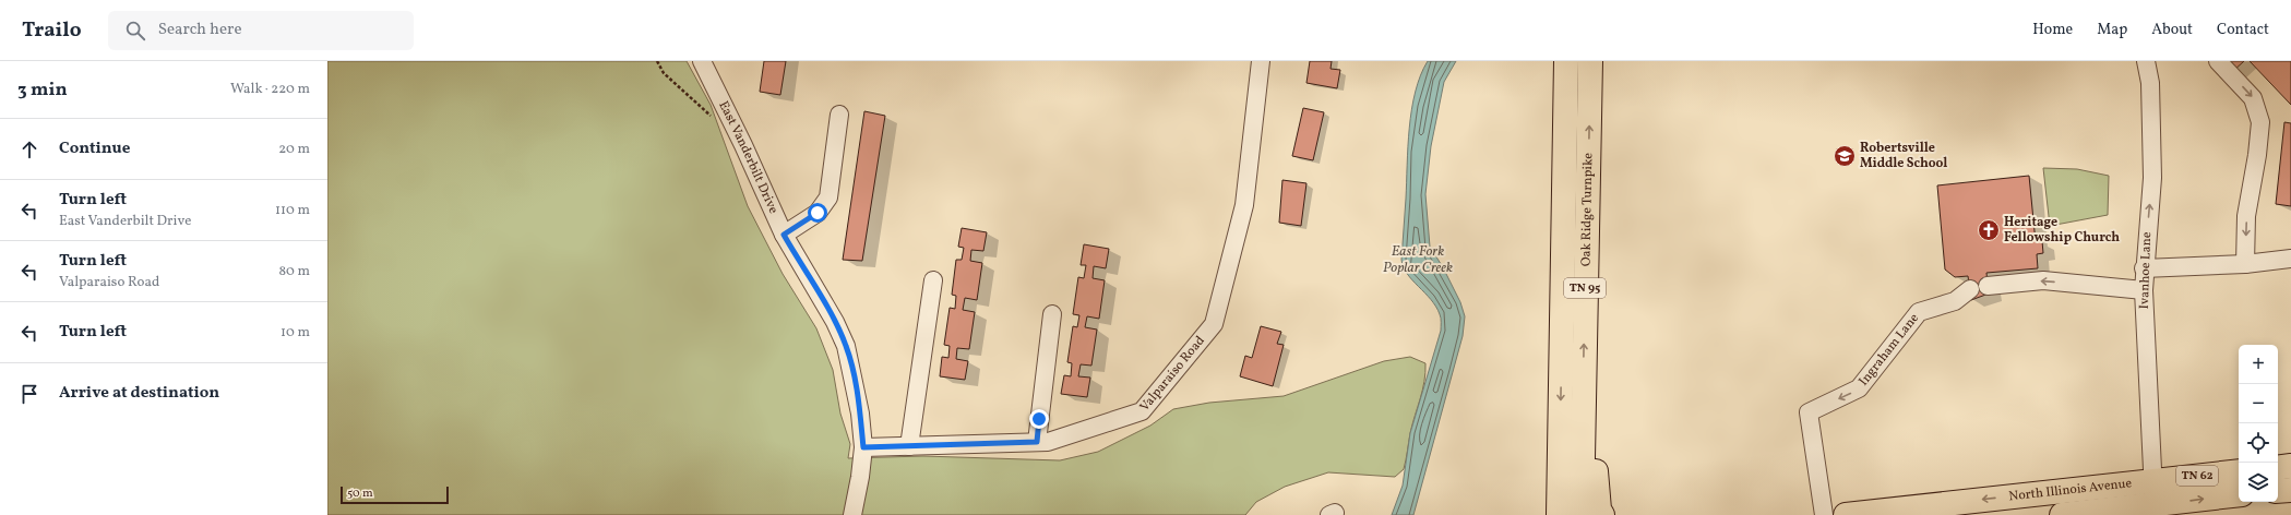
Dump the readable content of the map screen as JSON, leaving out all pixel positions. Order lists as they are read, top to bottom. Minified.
{"streets":{"highway":["Oak Ridge Turnpike","TN 95","TN 62","North Illinois Avenue"],"street":["East Vanderbilt Drive","Ivanhoe Lane","Ingraham Lane","Valparaiso Road"]},"crossings":[["East Vanderbilt Drive","Valparaiso Road"],["Ivanhoe Lane","TN 62"],["Ivanhoe Lane","North Illinois Avenue"]],"one_way":["Ingraham Lane"],"water":["East Fork Poplar Creek"],"places":{"school or university":["Robertsville Middle School"],"church":["Heritage Fellowship Church"]},"scale_bar":"50 m","page":{"header":"Trailo","search":"Search here","nav":["Home","Map","About","Contact"],"heading":["3 min","Walk · 220 m"],"list":[["Continue","20 m"],["Turn left","East Vanderbilt Drive","110 m"],["Turn left","Valparaiso Road","80 m"],["Turn left","10 m"],"Arrive at destination"],"map_buttons":["+","−"],"scale":"50 m"}}
